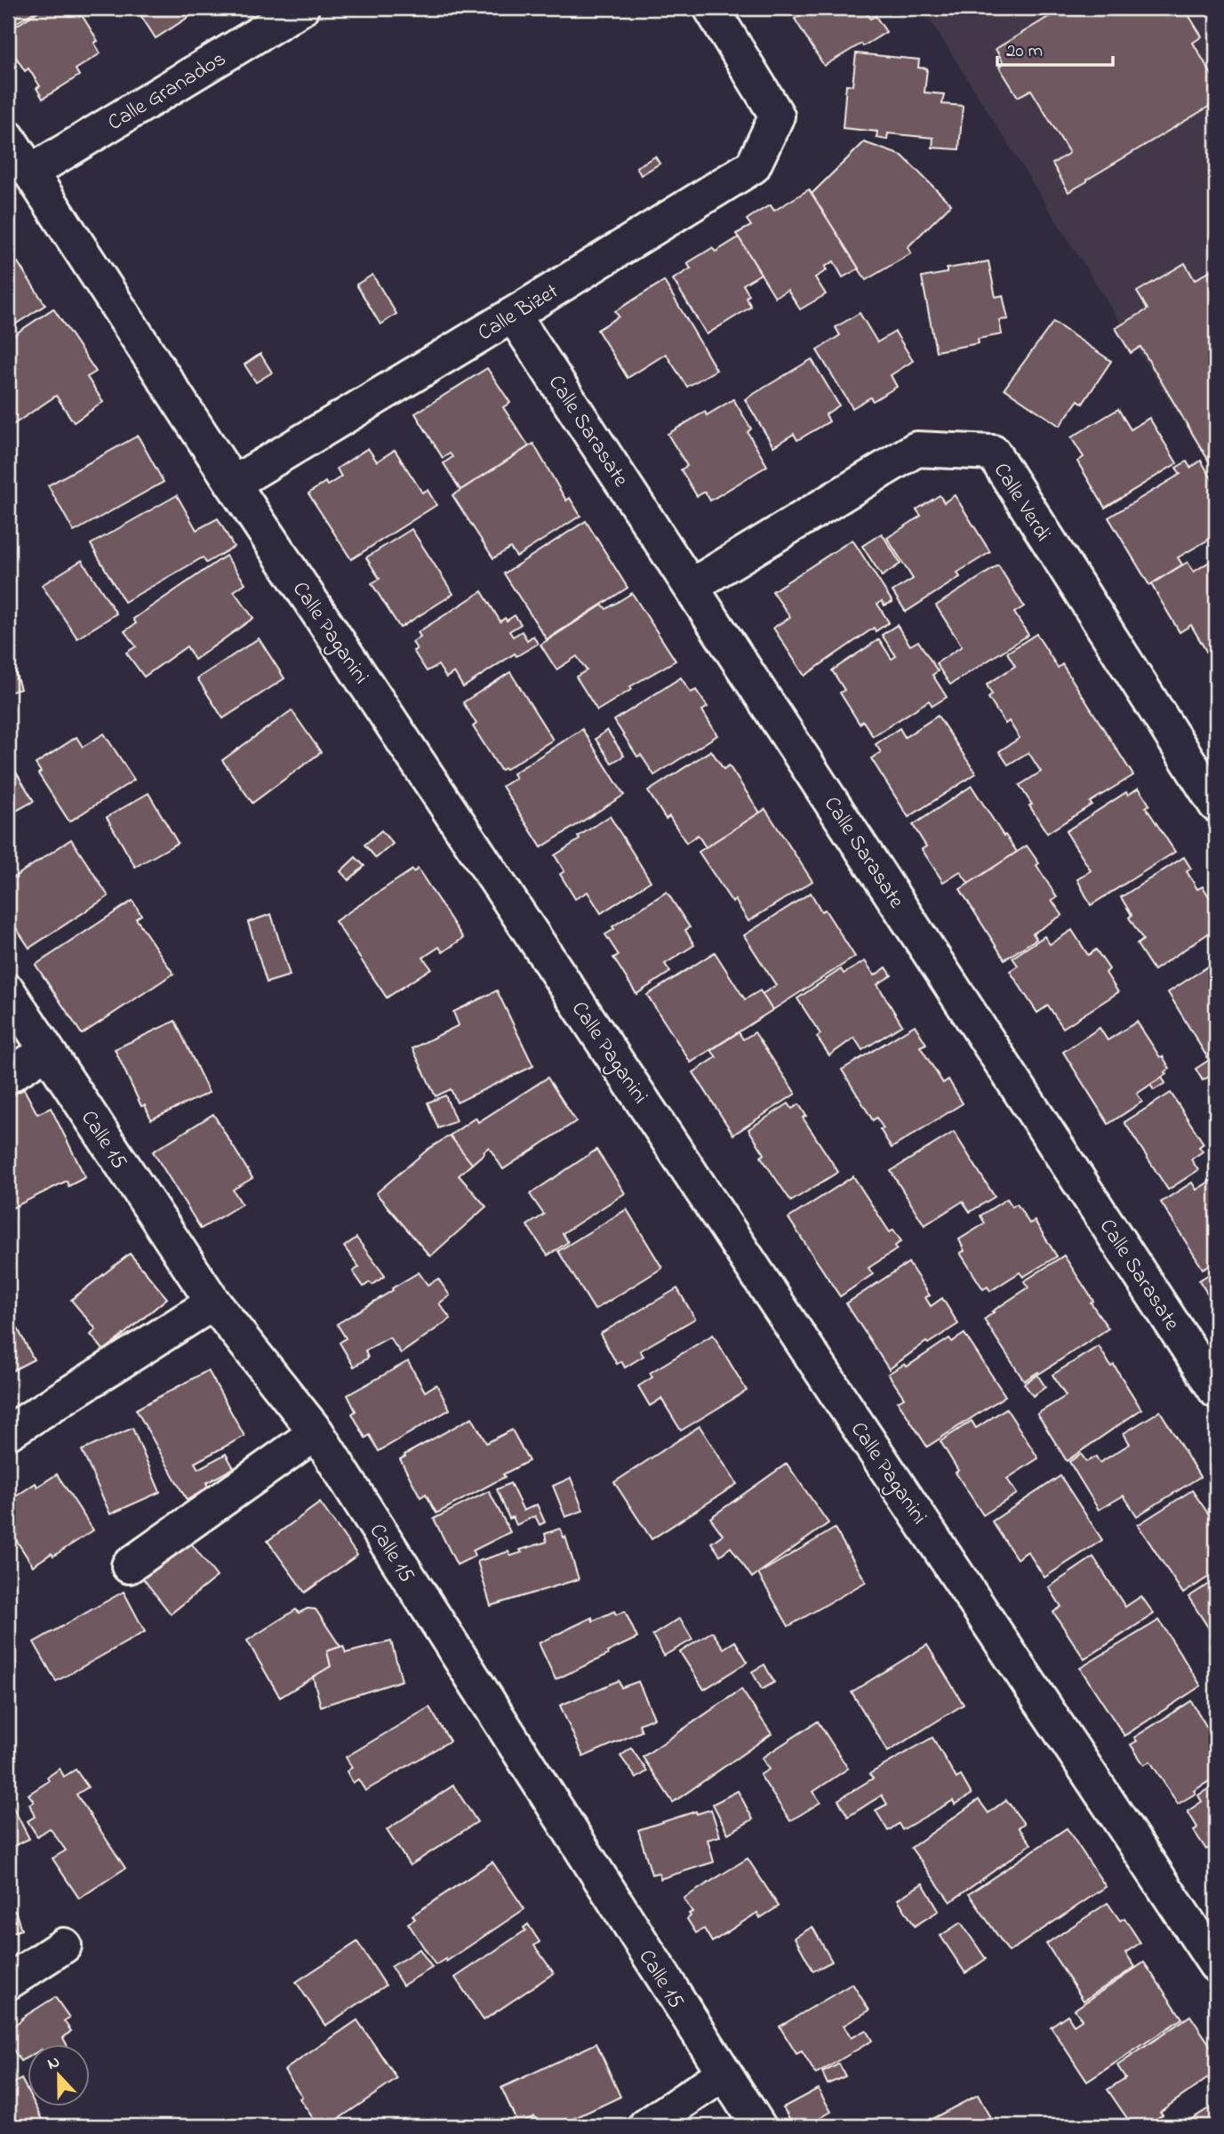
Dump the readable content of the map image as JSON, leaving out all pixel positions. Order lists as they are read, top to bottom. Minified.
{"streets":{"street":["Calle Granados","Calle Bizet","Calle Sarasate","Calle Verdi","Calle Paganini","Calle 15"]},"crossings":[["Calle Granados","Calle Paganini"],["Calle Bizet","Calle Sarasate"],["Calle Bizet","Calle Paganini"],["Calle Sarasate","Calle Verdi"]],"scale_bar":"20 m","north":"top"}
